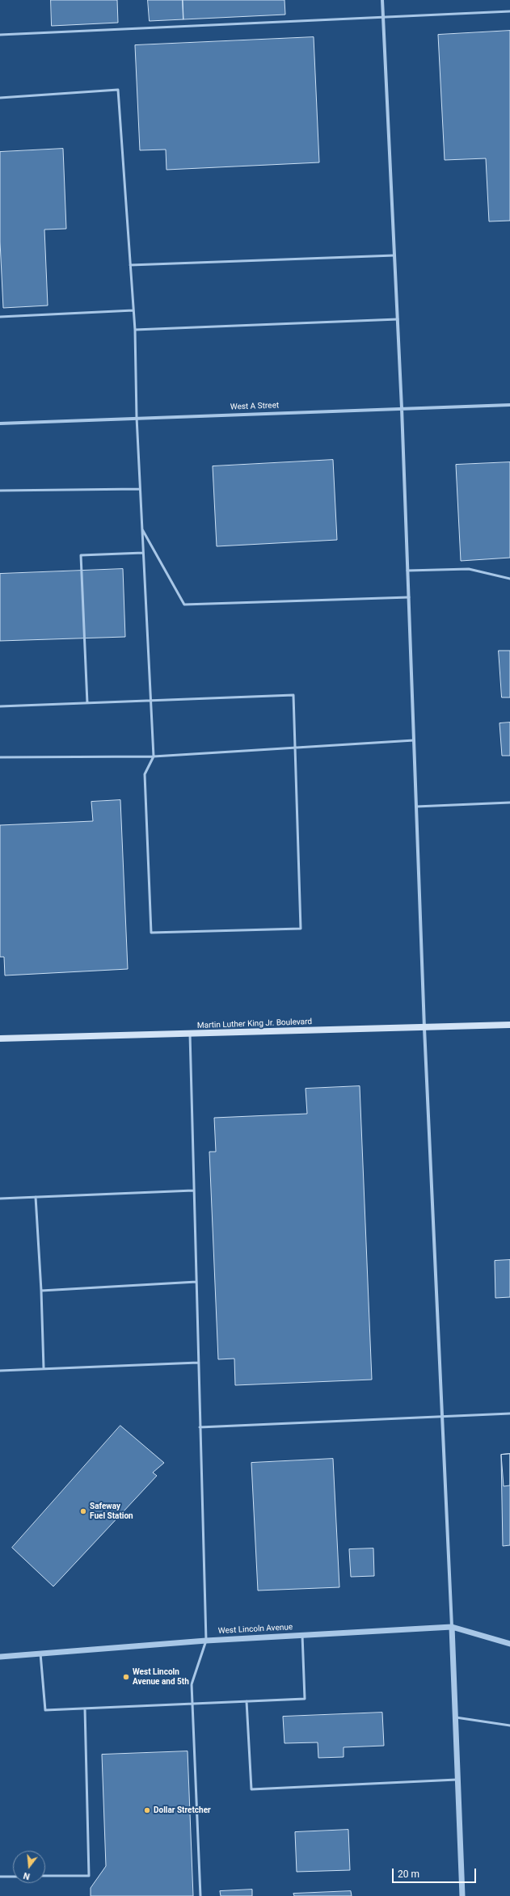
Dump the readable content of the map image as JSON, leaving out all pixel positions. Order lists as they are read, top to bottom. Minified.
{"streets":{"main road":["Martin Luther King Jr. Boulevard"],"street":["West A Street","West Lincoln Avenue"]},"places":["Safeway Fuel Station","West Lincoln Avenue and 5th","Dollar Stretcher"],"scale_bar":"20 m","north":"bottom"}
